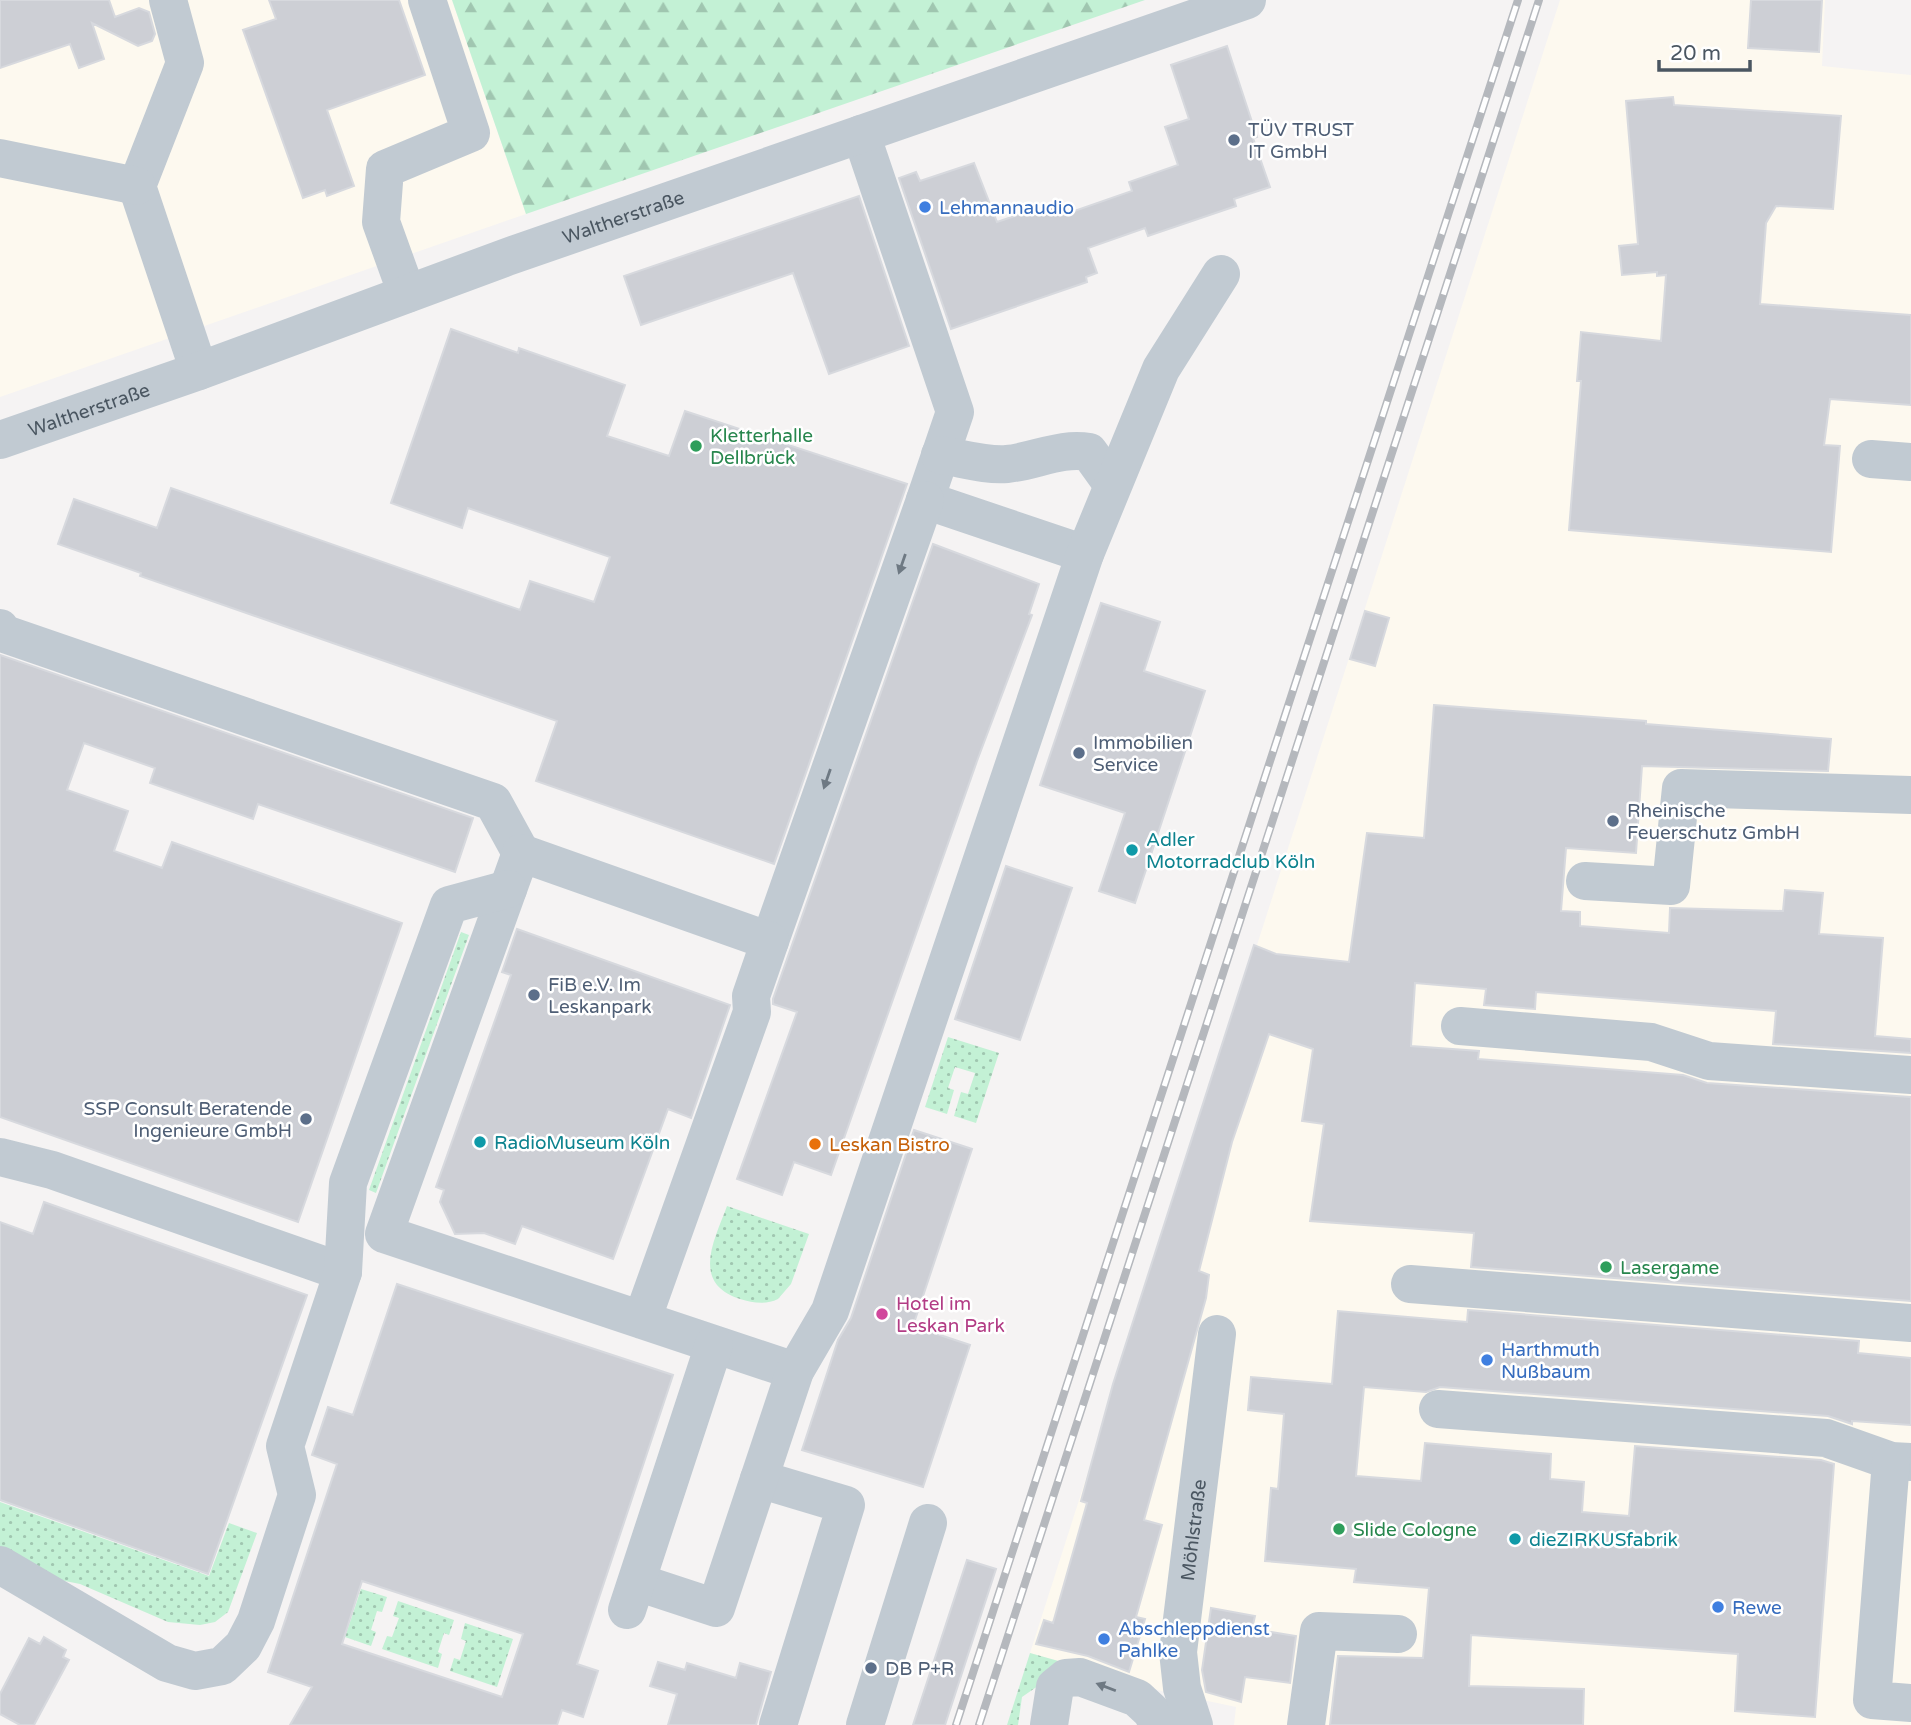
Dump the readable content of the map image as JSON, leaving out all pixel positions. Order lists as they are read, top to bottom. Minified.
{"streets":{"street":["Waltherstraße","Möhlstraße"]},"places":["TÜV TRUST IT GmbH","Lehmannaudio","Kletterhalle Dellbrück","Immobilien Service","Rheinische Feuerschutz GmbH","Adler Motorradclub Köln","FiB e.V. Im Leskanpark","SSP Consult Beratende Ingenieure GmbH","RadioMuseum Köln","Leskan Bistro","Lasergame","Hotel im Leskan Park","Harthmuth Nußbaum","Slide Cologne","dieZIRKUSfabrik","Rewe","Abschleppdienst Pahlke","DB P+R"],"scale_bar":"20 m"}
